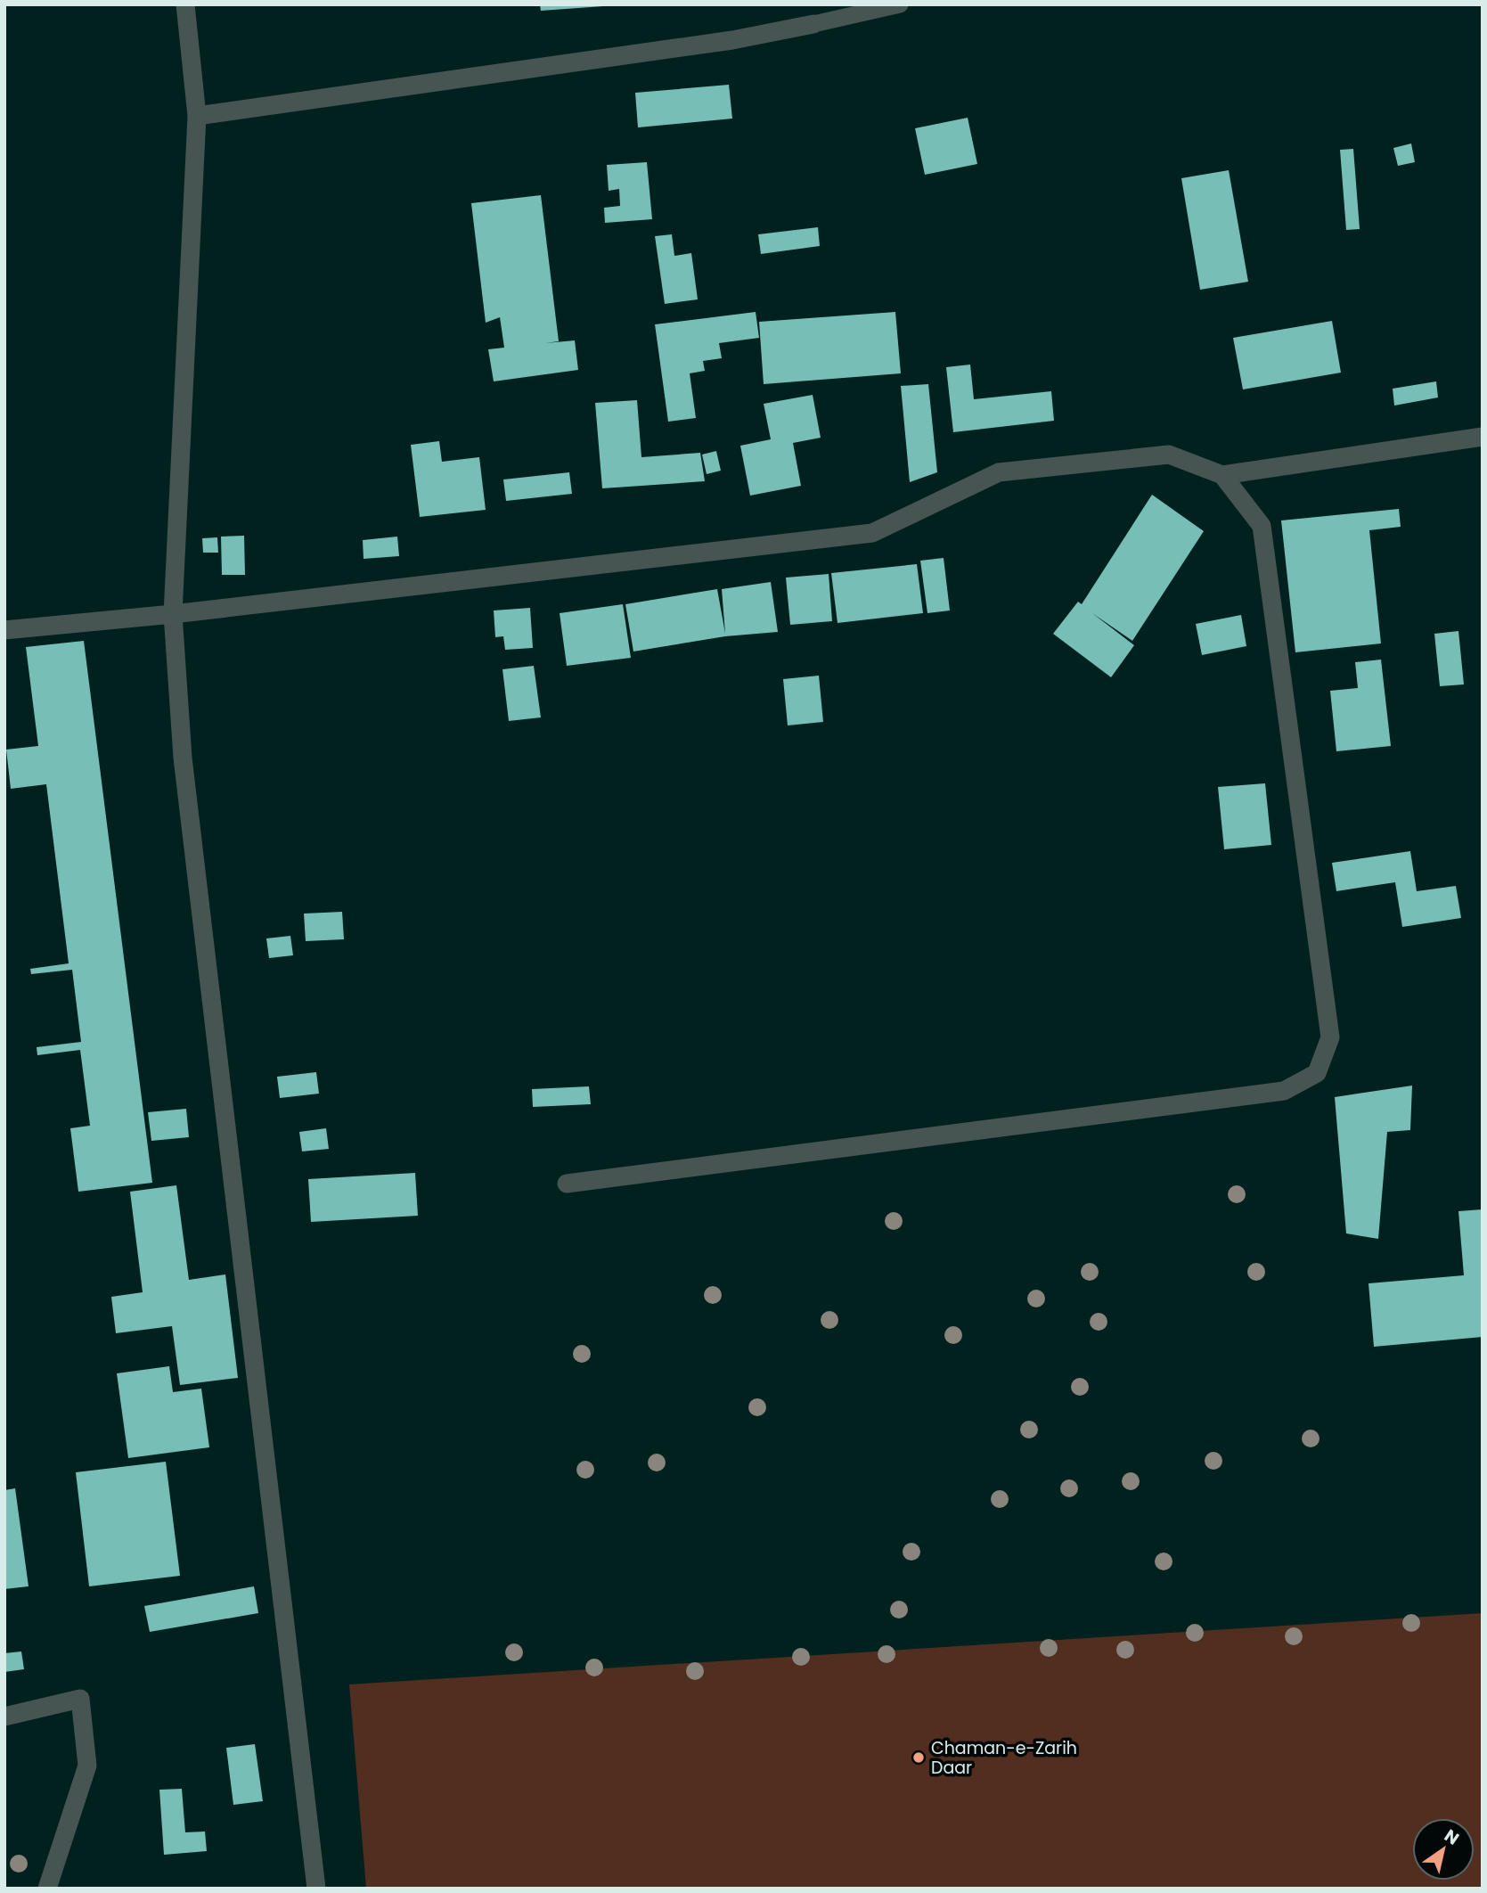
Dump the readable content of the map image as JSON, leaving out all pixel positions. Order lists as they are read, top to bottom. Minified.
{"places":["Chaman-e-Zarih Daar"],"north":"top right"}
